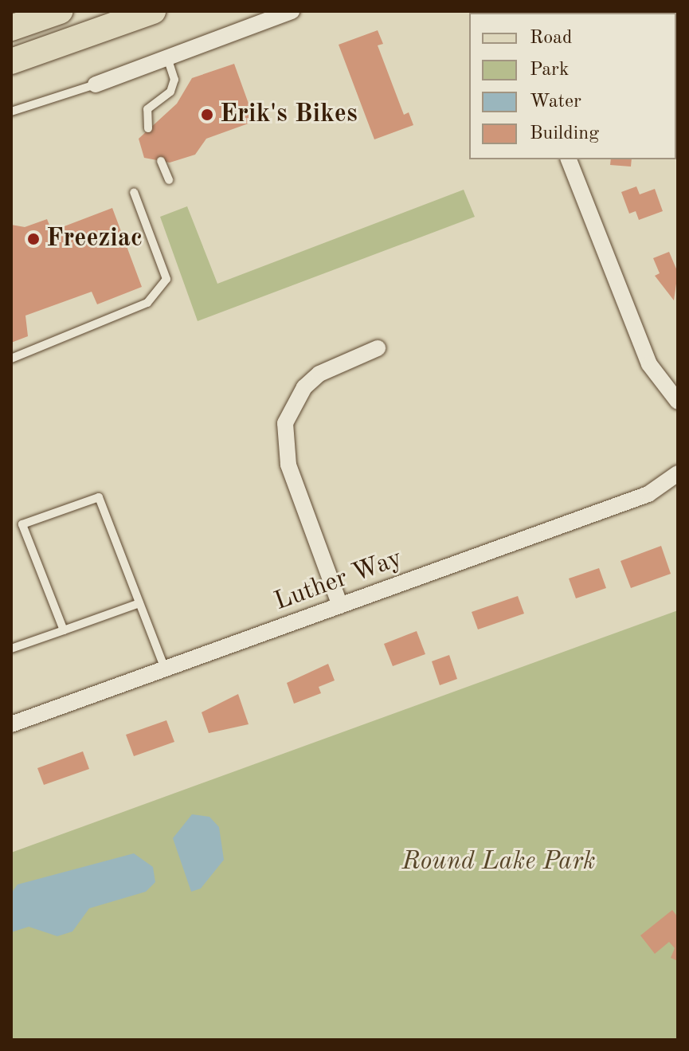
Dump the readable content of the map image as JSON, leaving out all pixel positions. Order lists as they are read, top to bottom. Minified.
{"streets":{"street":["Luther Way"]},"parks":["Round Lake Park"],"places":["Erik's Bikes","Freeziac"],"legend":["Road","Park","Water","Building"]}
